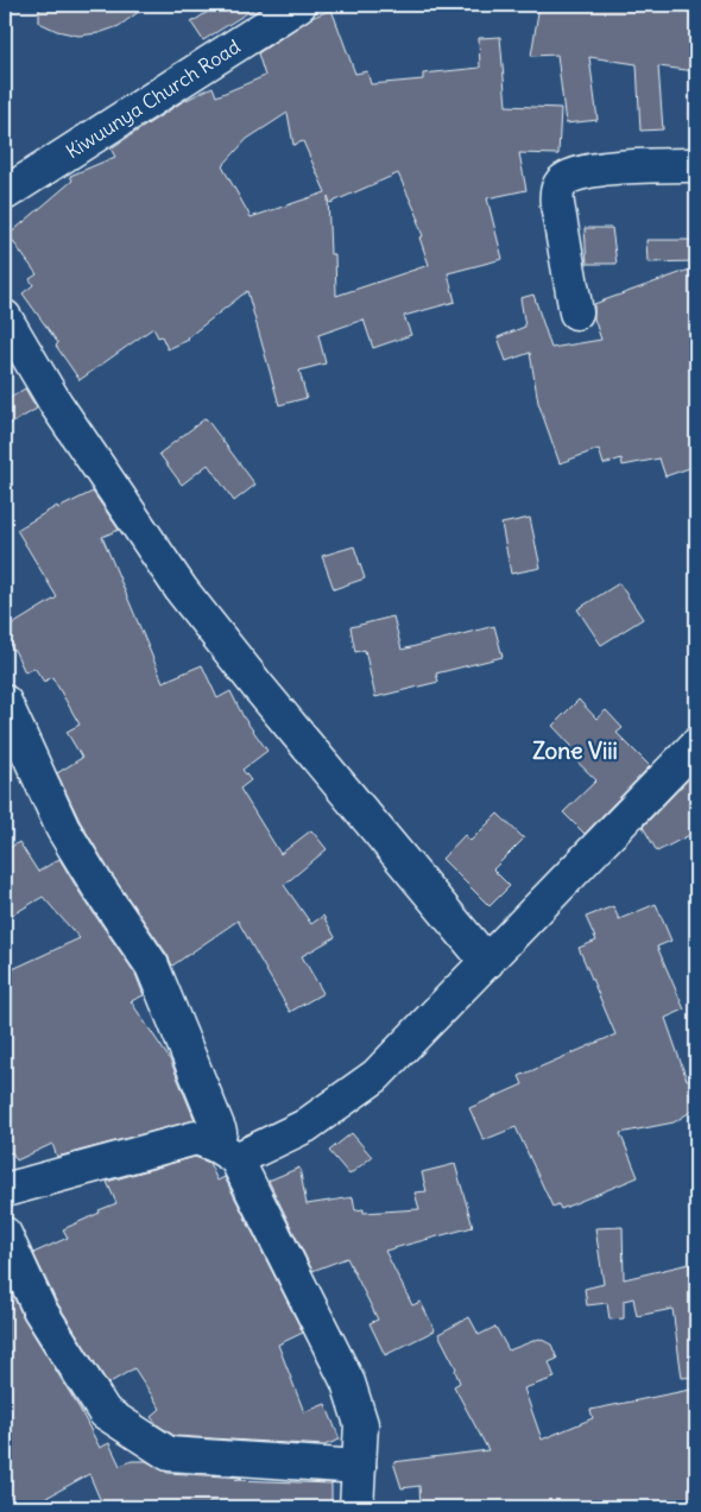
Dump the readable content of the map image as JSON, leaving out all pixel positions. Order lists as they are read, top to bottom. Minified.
{"streets":{"street":["Kiwuunya Church Road"]},"districts":["Zone Viii"]}
